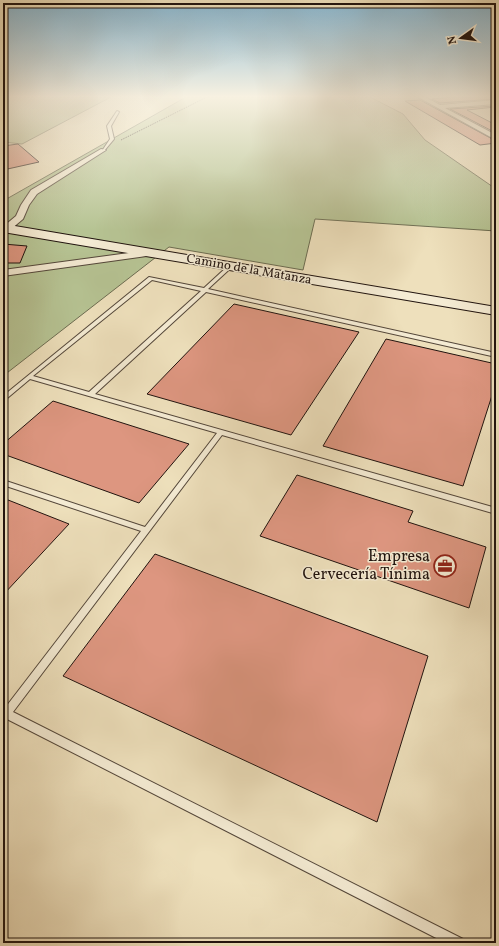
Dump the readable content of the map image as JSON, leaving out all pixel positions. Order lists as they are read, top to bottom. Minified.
{"streets":{"street":["Camino de la Matanza"]},"places":{"office":["Empresa Cervecería Tínima"]},"north":"left"}
